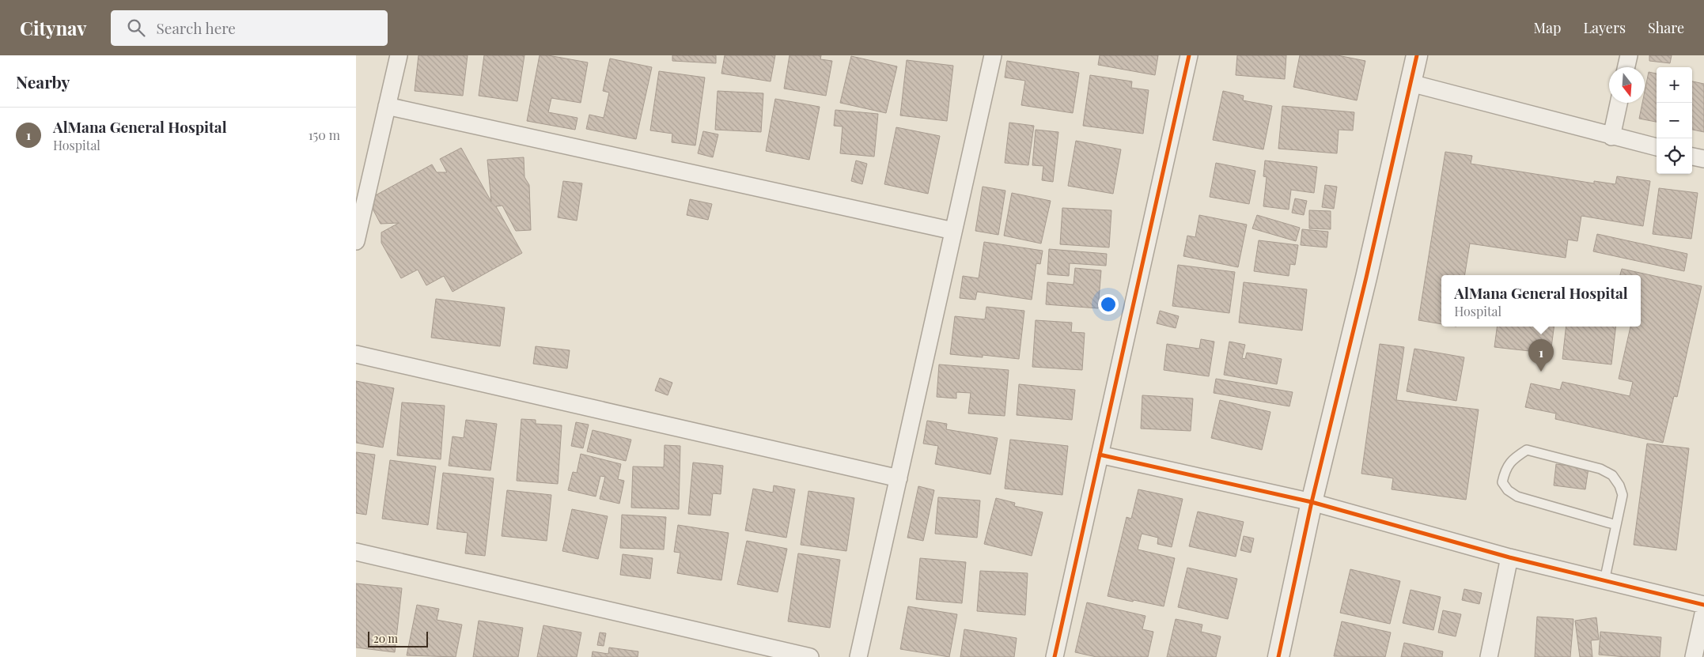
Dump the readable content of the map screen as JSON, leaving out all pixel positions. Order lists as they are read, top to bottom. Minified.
{"scale_bar":"20 m","north":"bottom","page":{"header":"Citynav","search":"Search here","nav":["Map","Layers","Share"],"heading":"Nearby","map_buttons":["+","−"],"list":[{"mark":"1","name":"AlMana General Hospital","note":"Hospital","value":"150 m"}],"popup":["AlMana General Hospital","Hospital"],"pins":"1","scale":"20 m"}}
